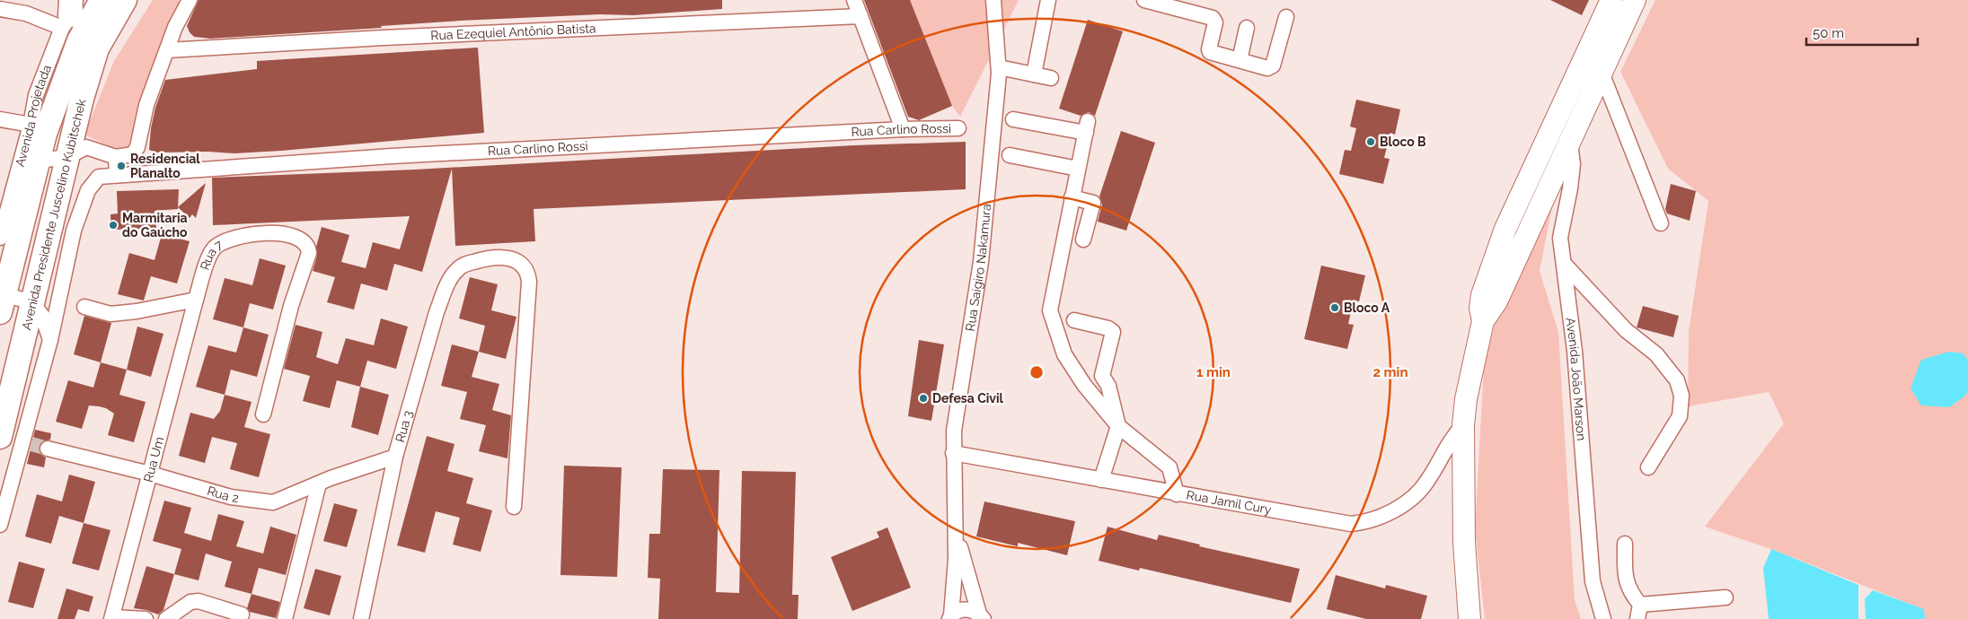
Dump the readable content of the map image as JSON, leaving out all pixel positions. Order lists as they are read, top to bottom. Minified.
{"streets":{"main road":["Avenida Presidente Juscelino Kubitschek"],"street":["Rua Ezequiel Antônio Batista","Avenida Projetada","Rua Carlino Rossi","Rua 7","Rua Saigiro Nakamura","Avenida João Marson","Rua 3","Rua Um","Rua 2","Rua Jamil Cury"]},"crossings":[["Avenida Projetada","Avenida Presidente Juscelino Kubitschek"],["Rua 7","Rua Um"],["Rua Saigiro Nakamura","Rua Jamil Cury"],["Rua 3","Rua 2"],["Rua Um","Rua 2"]],"places":["Bloco B","Residencial Planalto","Marmitaria do Gaúcho","Bloco A","Defesa Civil"],"scale_bar":"50 m","rings":["1 min","2 min"]}
